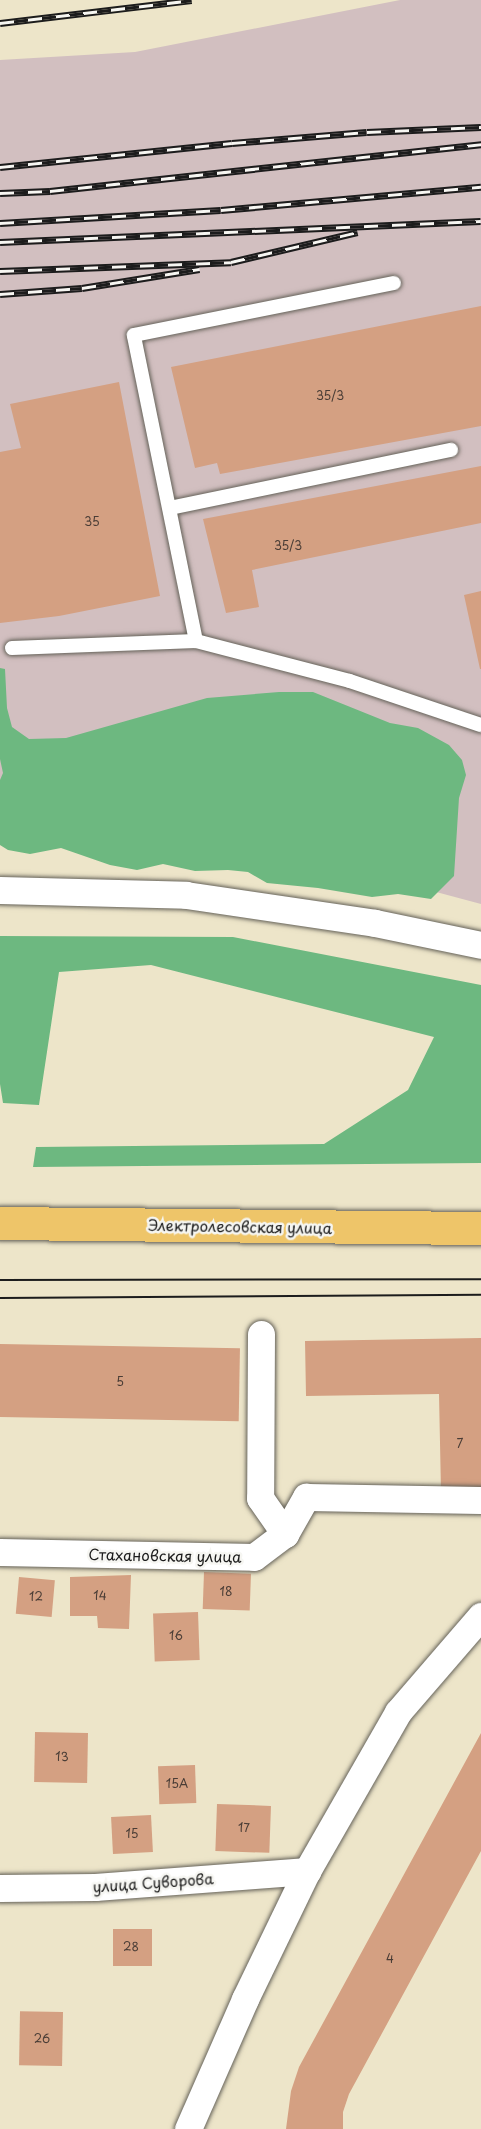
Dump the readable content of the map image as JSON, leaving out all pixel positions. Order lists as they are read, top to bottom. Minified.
{"streets":{"main road":["Электролесовская улица"],"street":["Стахановская улица","улица Суворова"]},"house_numbers":["35/3","35","35/3","5","7","18","14","12","16","13","15А","17","15","28","4","26"]}
